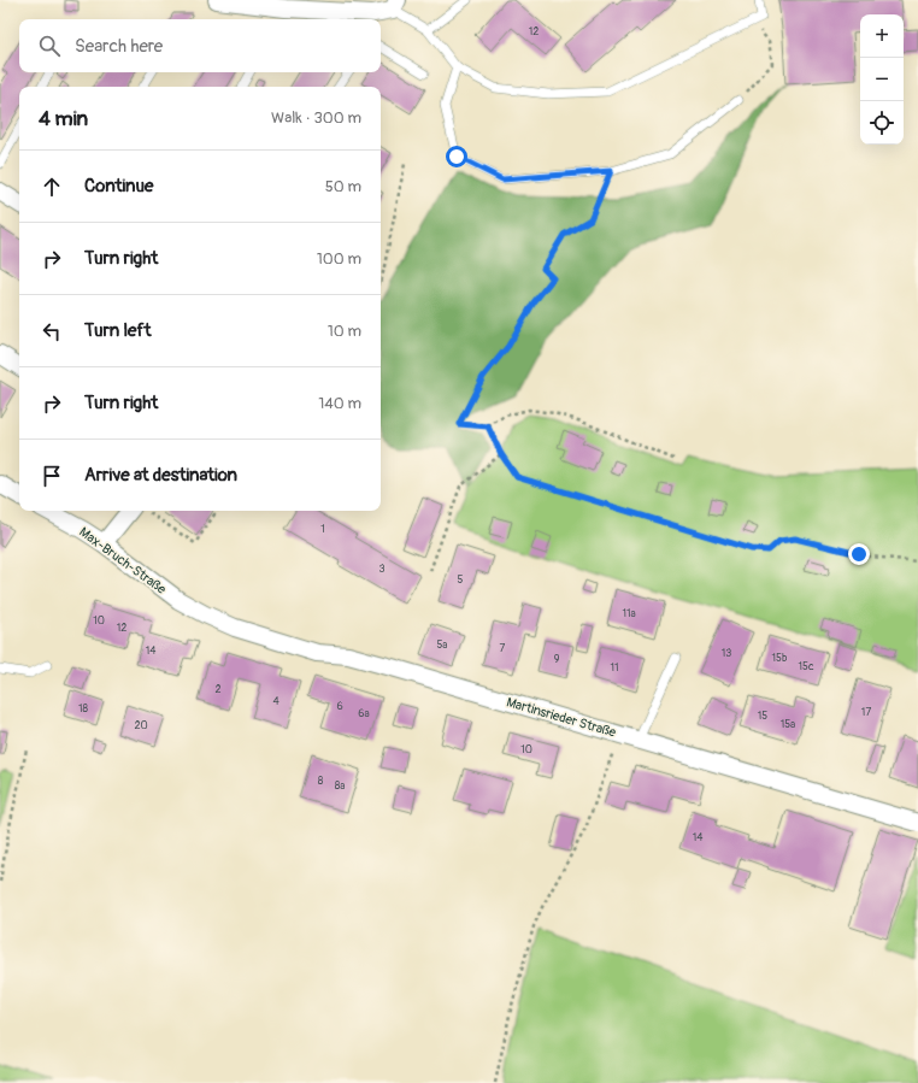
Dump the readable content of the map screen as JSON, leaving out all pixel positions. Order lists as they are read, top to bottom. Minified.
{"streets":{"street":["Max-Bruch-Straße","Martinsrieder Straße"]},"crossings":[["Max-Bruch-Straße","Martinsrieder Straße"]],"house_numbers":["12","1","3","5","11a","10","12","5a","7","14","13","15b","9","15c","11","2","4","6","18","17","6a","15","15a","20","10","8","8a","14"],"page":{"map_buttons":["+","−"],"search":"Search here","heading":["4 min","Walk · 300 m"],"list":[["Continue","50 m"],["Turn right","100 m"],["Turn left","10 m"],["Turn right","140 m"],"Arrive at destination"]}}
